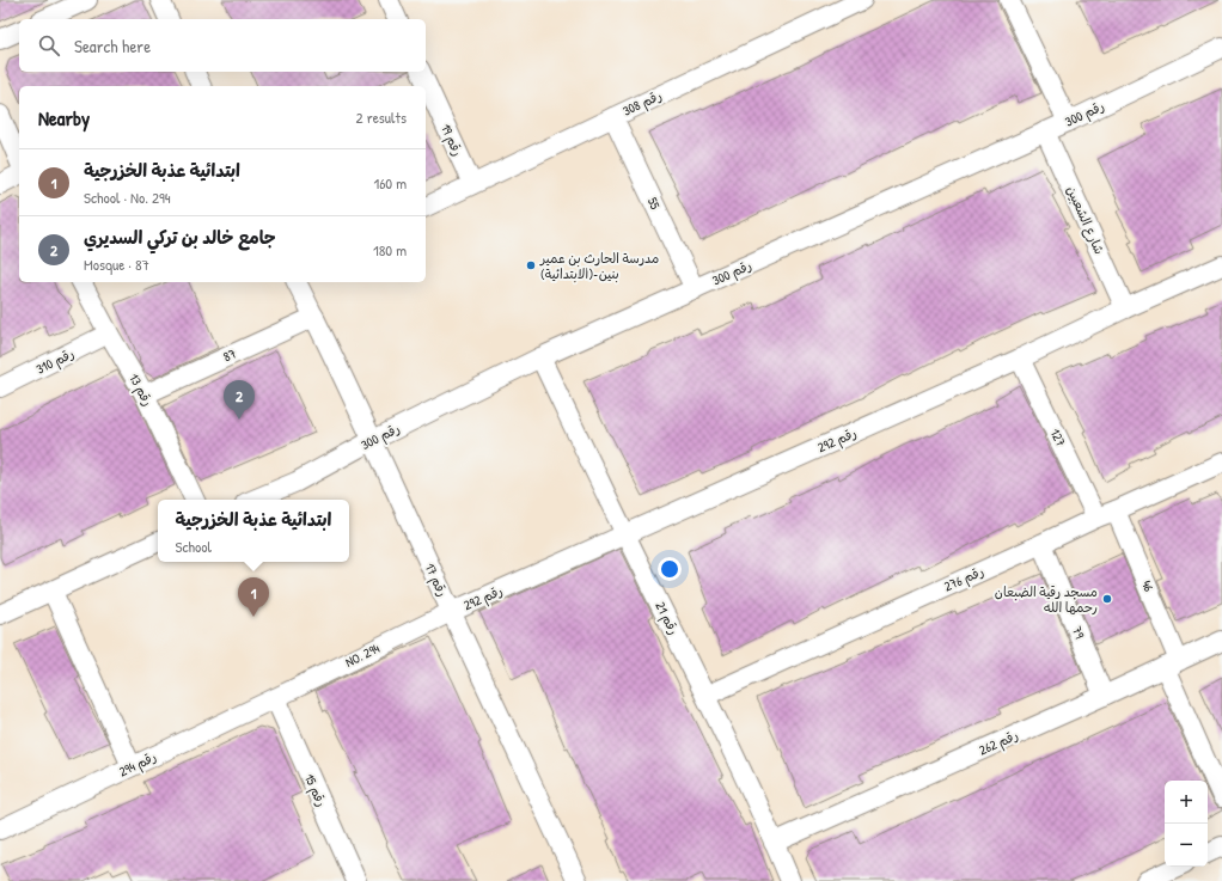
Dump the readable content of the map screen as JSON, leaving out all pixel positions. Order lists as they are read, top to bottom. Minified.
{"streets":{"street":["رقم 308","رقم 300","رقم 19","55","شارع الشعبين","87","رقم 310","رقم 13","127","رقم 292","رقم 276","رقم 17","46","رقم 21","79","NO. 294","رقم 262","رقم 294","رقم 15"]},"crossings":[["رقم 308","رقم 19"],["رقم 308","55"],["رقم 300","55"],["رقم 300","شارع الشعبين"],["رقم 300","رقم 17"],["رقم 300","رقم 21"],["شارع الشعبين","رقم 292"],["87","رقم 13"],["87","رقم 17"],["رقم 310","رقم 13"],["127","رقم 292"],["127","رقم 276"],["رقم 292","رقم 17"],["رقم 292","رقم 21"],["رقم 292","NO. 294"],["رقم 276","46"],["رقم 276","رقم 21"],["رقم 276","79"],["رقم 17","NO. 294"],["46","رقم 262"],["رقم 21","رقم 262"],["79","رقم 262"],["NO. 294","رقم 294"],["NO. 294","رقم 15"],["رقم 294","رقم 15"]],"places":["مدرسة الحارث بن عمير (الابتدائية)-بنين","مسجد رقية الضبعان رحمها الله"],"page":{"search":"Search here","heading":["Nearby","2 results"],"list":[{"mark":"1","name":"ابتدائية عذبة الخزرجية","note":"School · No. 294","value":"160 m"},{"mark":"2","name":"جامع خالد بن تركي السديري","note":"Mosque · 87","value":"180 m"}],"pins":["2","1"],"popup":["ابتدائية عذبة الخزرجية","School"],"map_buttons":["+","−"]}}
